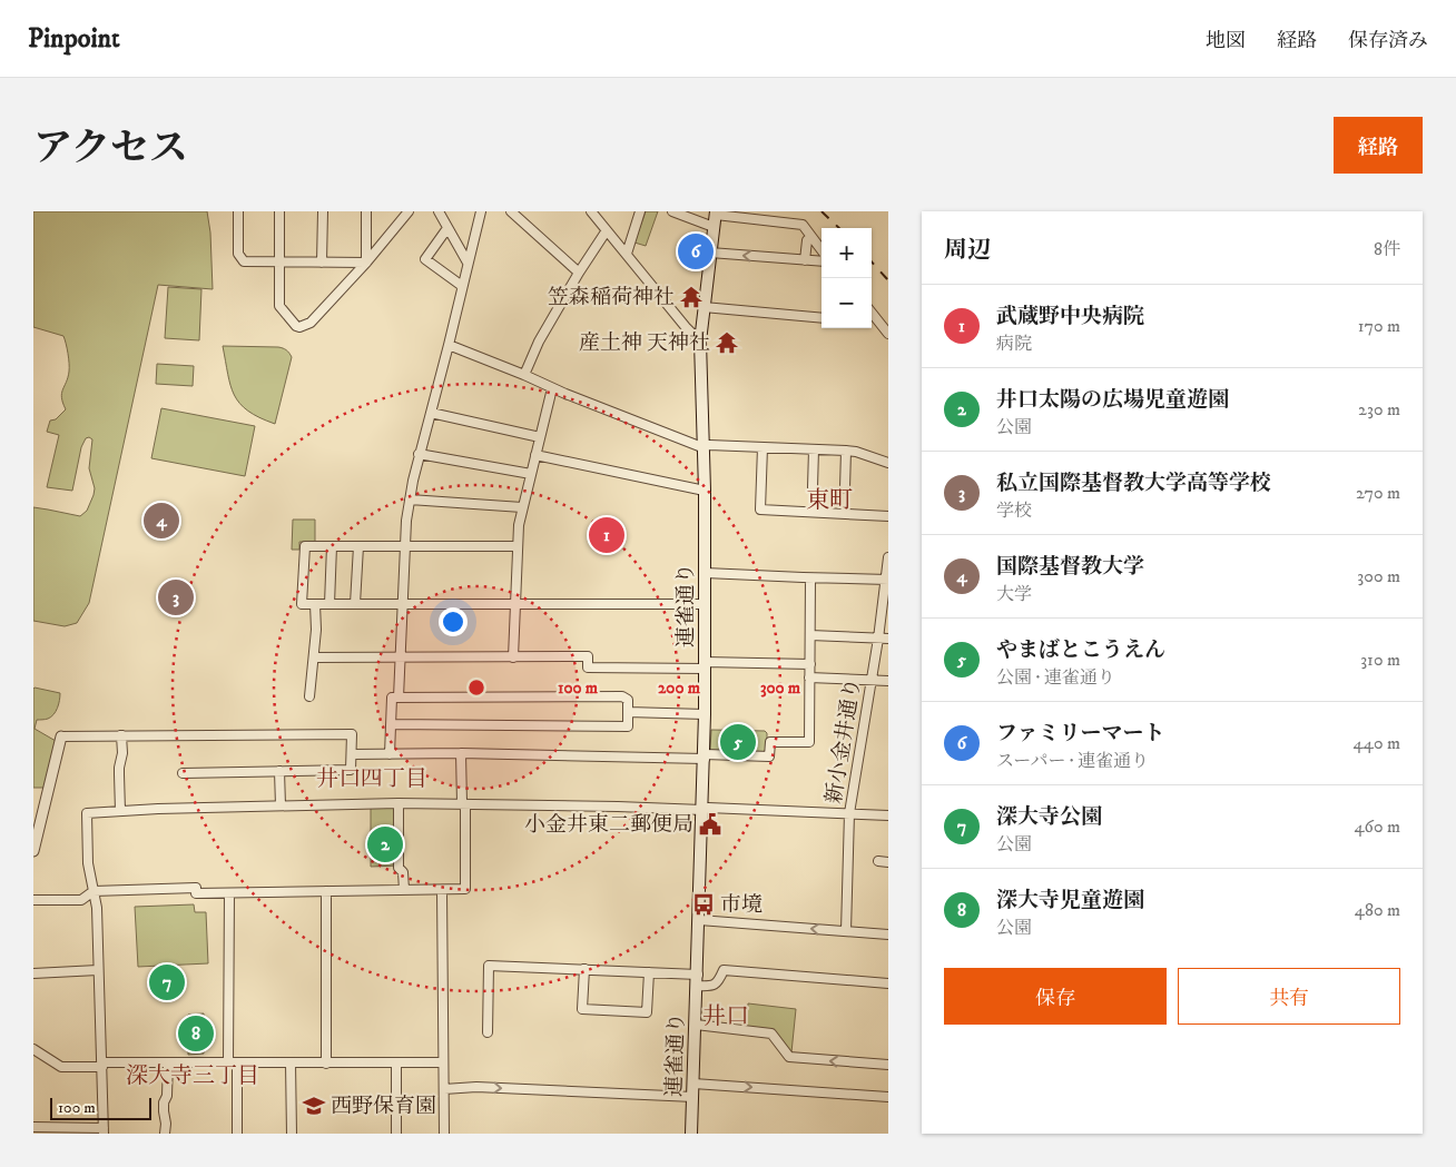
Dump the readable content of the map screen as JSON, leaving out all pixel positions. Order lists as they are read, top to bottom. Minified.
{"streets":{"main road":["連雀通り"],"street":["新小金井通り"]},"districts":["東町","井口四丁目","井口","深大寺三丁目"],"places":{"temple":["笠森稲荷神社","産土神 天神社"],"public building":["小金井東二郵便局"],"bus stop":["市境"],"school or university":["西野保育園"]},"scale_bar":"100 m","page":{"header":"Pinpoint","nav":["地図","経路","保存済み"],"title":"アクセス","buttons":["経路",["保存","共有"]],"heading":["周辺","8件"],"map_buttons":["+","−"],"pins":["6","4","1","3","5","2","7","8"],"list":[{"mark":"1","name":"武蔵野中央病院","note":"病院","value":"170 m"},{"mark":"2","name":"井口太陽の広場児童遊園","note":"公園","value":"230 m"},{"mark":"3","name":"私立国際基督教大学高等学校","note":"学校","value":"270 m"},{"mark":"4","name":"国際基督教大学","note":"大学","value":"300 m"},{"mark":"5","name":"やまばとこうえん","note":"公園 · 連雀通り","value":"310 m"},{"mark":"6","name":"ファミリーマート","note":"スーパー · 連雀通り","value":"440 m"},{"mark":"7","name":"深大寺公園","note":"公園","value":"460 m"},{"mark":"8","name":"深大寺児童遊園","note":"公園","value":"480 m"}],"scale":"100 m"},"rings":["100 m","200 m","300 m"]}
